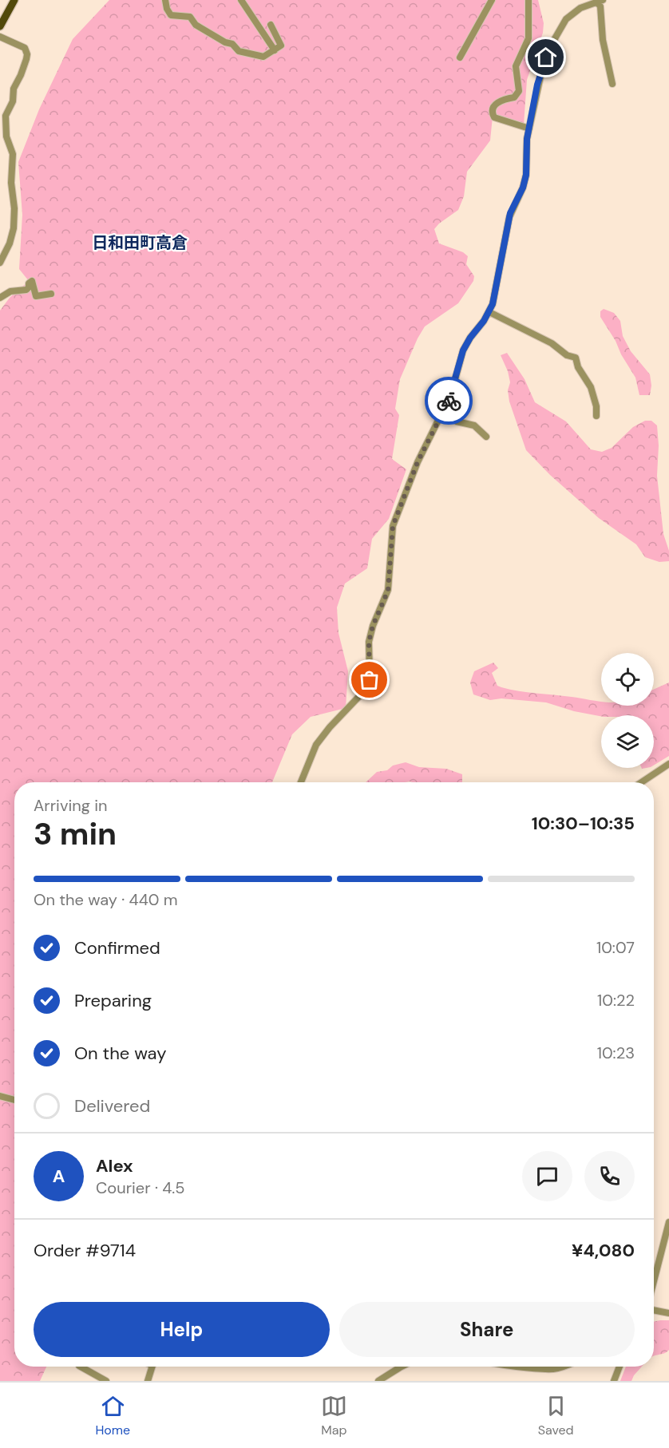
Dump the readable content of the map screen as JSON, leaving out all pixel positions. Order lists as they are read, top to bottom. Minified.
{"districts":["日和田町高倉"],"page":{"heading":["3 min","Arriving in","10:30–10:35"],"panel":["Alex","Courier · 4.5","Order #9714","¥4,080"],"bar":"On the way · 440 m","list":[["Confirmed","10:07"],["Preparing","10:22"],["On the way","10:23"],"Delivered"],"round":"A","buttons":["Help","Share"],"tabs":["Home","Map","Saved"]}}
